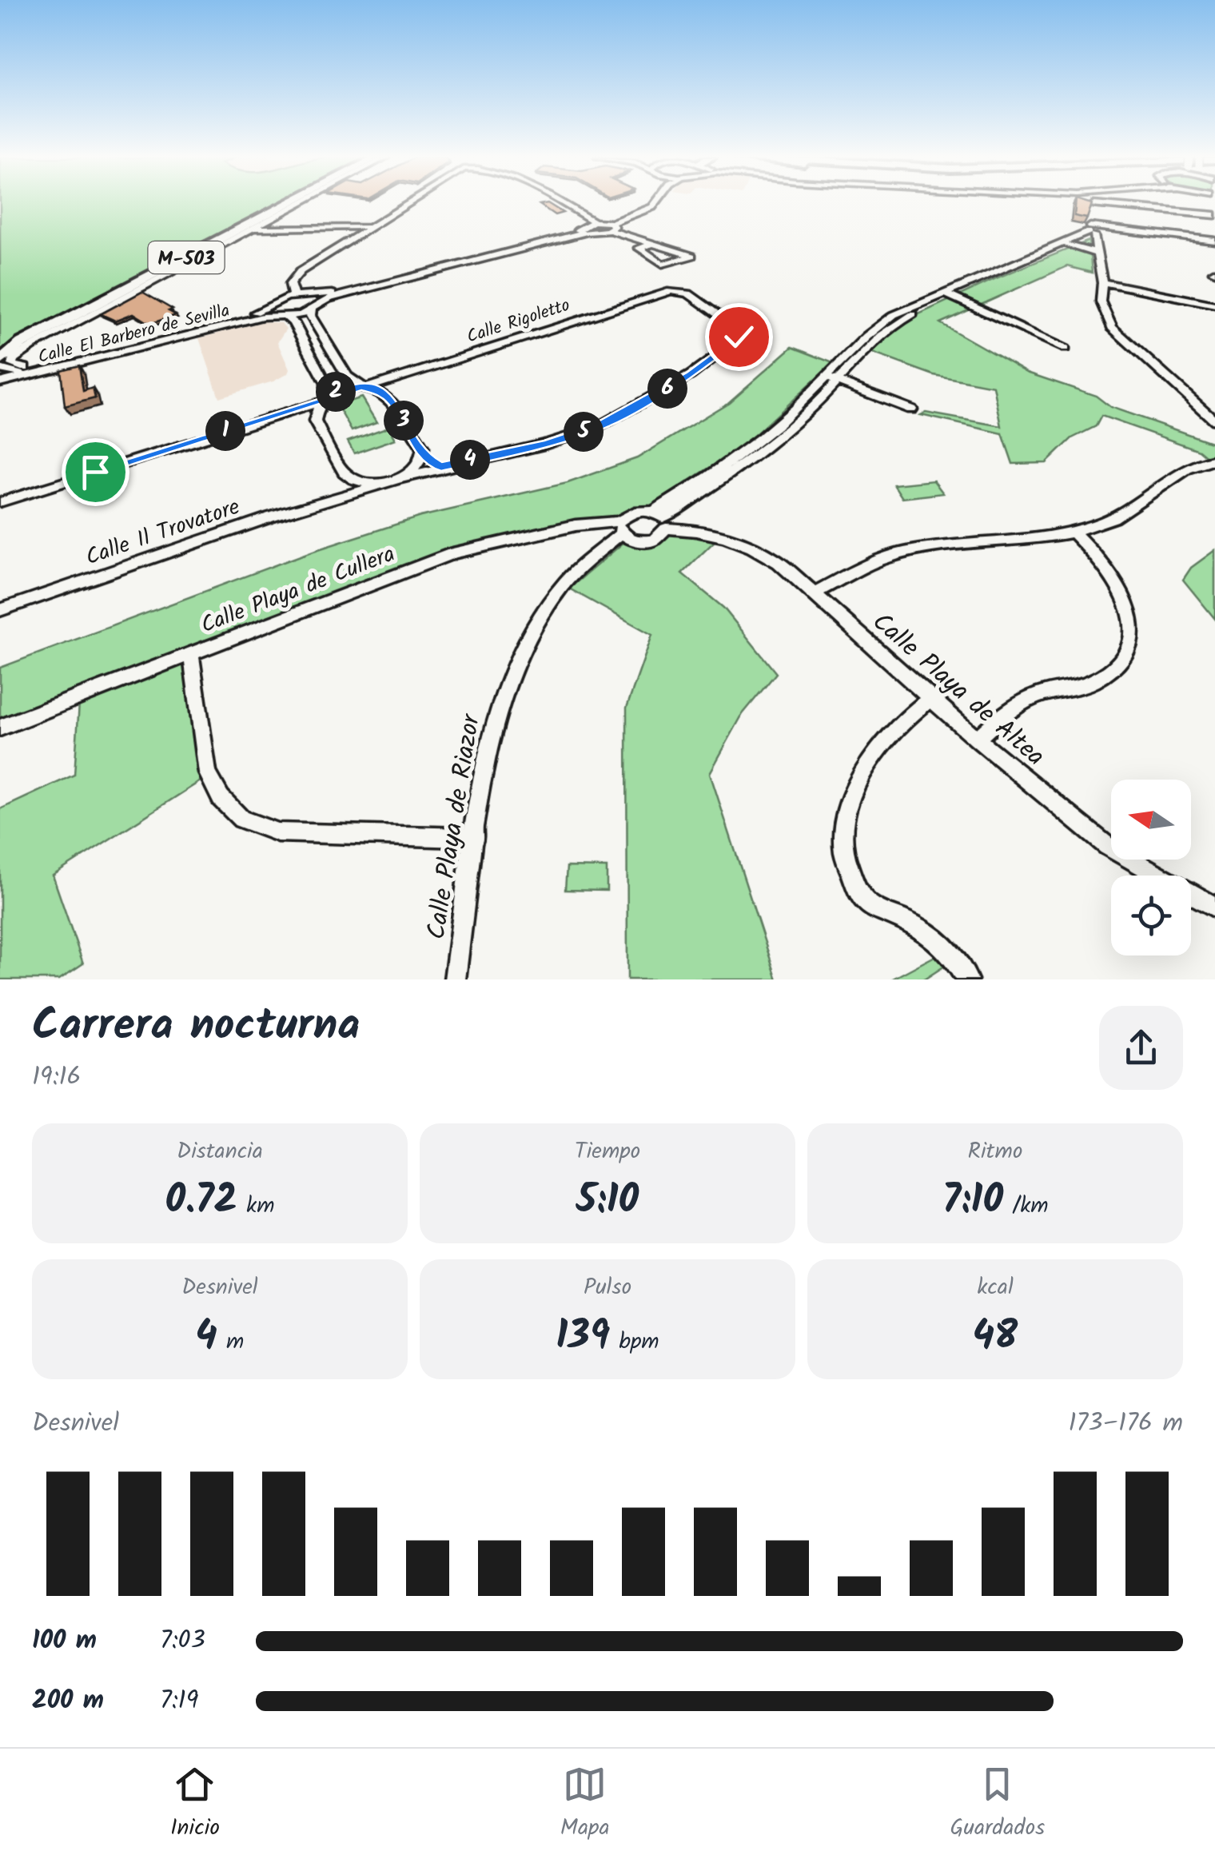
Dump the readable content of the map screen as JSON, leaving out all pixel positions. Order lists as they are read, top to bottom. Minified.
{"streets":{"highway":["M-503"],"street":["Calle Rigoletto","Calle El Barbero de Sevilla","Calle Il Trovatore","Calle Playa de Cullera","Calle Playa de Altea","Calle Playa de Riazor"]},"crossings":[["Calle Rigoletto","Calle Il Trovatore"],["Calle Playa de Cullera","Calle Playa de Riazor"]],"north":"left","page":{"pins":["6","2","3","1","5","4"],"heading":["Carrera nocturna","19:16"],"stats":[["Distancia","0.72 km"],["Tiempo","5:10"],["Ritmo","7:10 /km"],["Desnivel","4 m"],["Pulso","139 bpm"],["kcal","48"]],"chart":["Desnivel","173–176 m"],"list":[{"name":"100 m","note":"7:03"},{"name":"200 m","note":"7:19"}],"tabs":["Inicio","Mapa","Guardados"]}}
